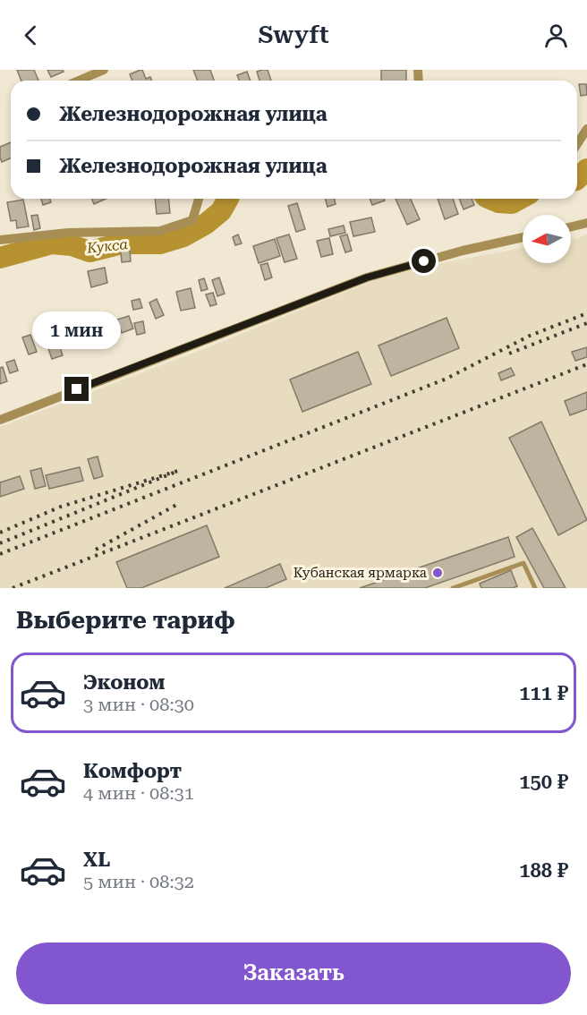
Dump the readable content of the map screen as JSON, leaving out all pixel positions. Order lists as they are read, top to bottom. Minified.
{"water":["Кукса"],"places":["Кубанская ярмарка"],"north":"left","page":{"header":"Swyft","banner":["Железнодорожная улица","Железнодорожная улица"],"bubble":"1 мин","heading":"Выберите тариф","list":[{"name":"Эконом","note":"3 мин · 08:30","value":"111 ₽"},{"name":"Комфорт","note":"4 мин · 08:31","value":"150 ₽"},{"name":"XL","note":"5 мин · 08:32","value":"188 ₽"}],"buttons":"Заказать"}}
